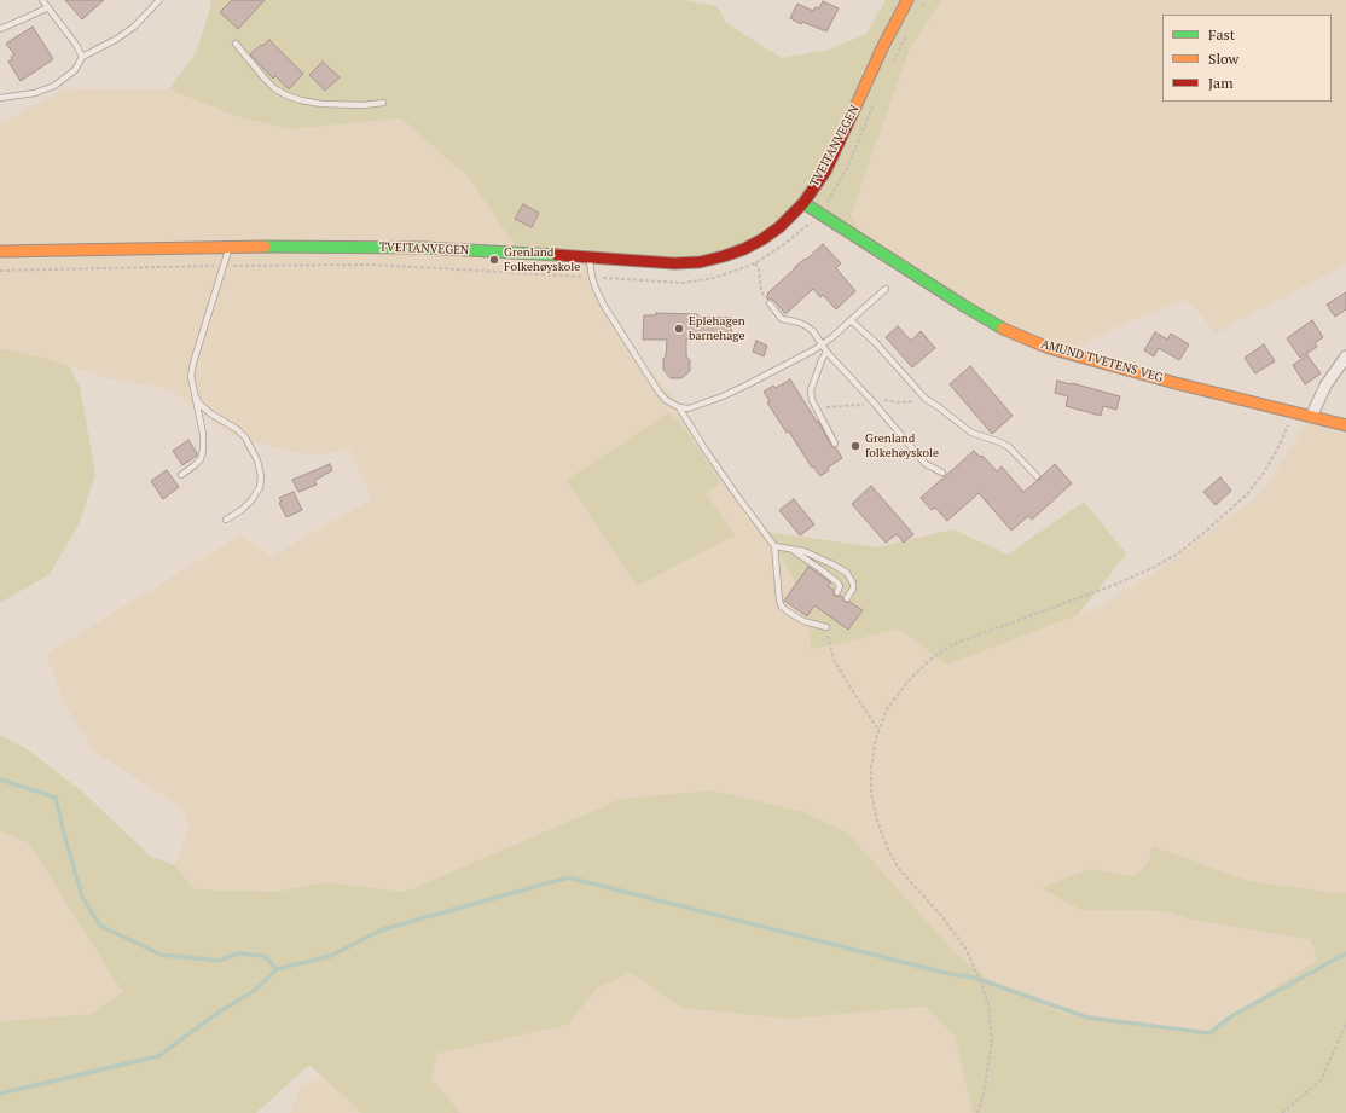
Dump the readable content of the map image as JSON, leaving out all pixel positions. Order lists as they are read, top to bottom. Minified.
{"streets":{"main road":["TVEITANVEGEN","AMUND TVETENS VEG"]},"crossings":[["TVEITANVEGEN","AMUND TVETENS VEG"]],"places":["Grenland Folkehøyskole","Eplehagen barnehage","Grenland folkehøyskole"],"legend":["Fast","Slow","Jam"]}
